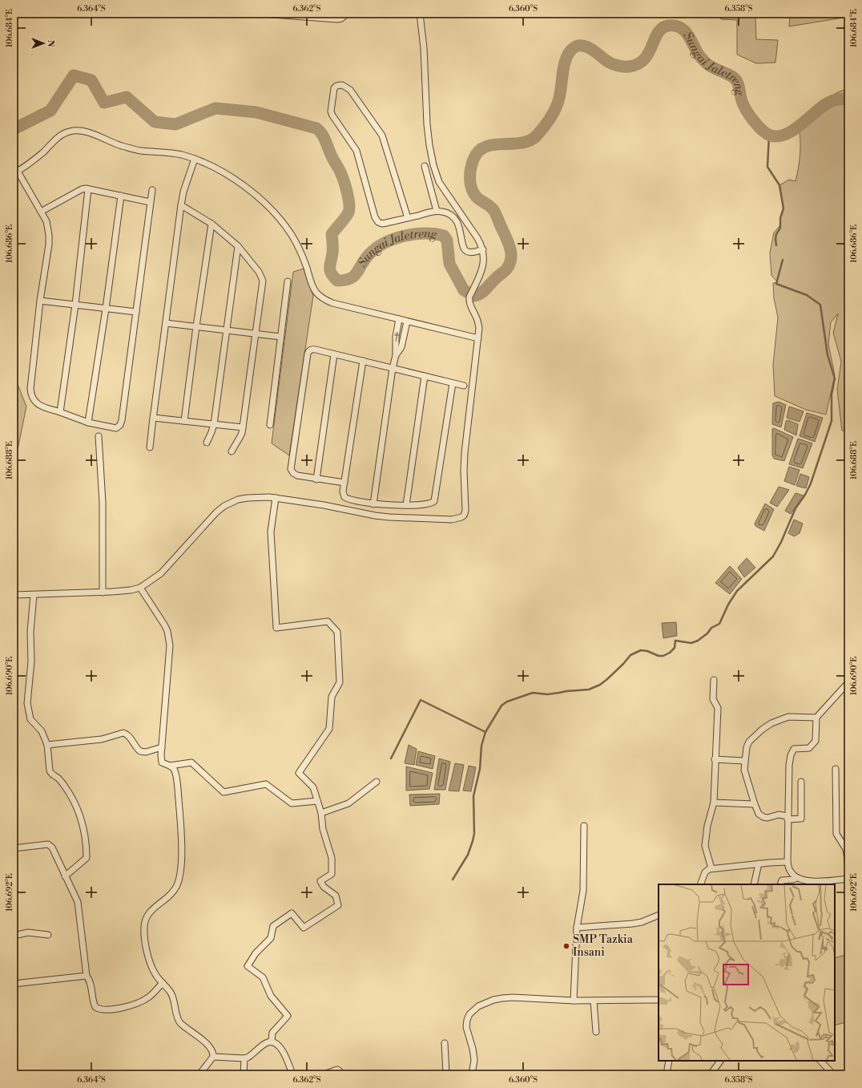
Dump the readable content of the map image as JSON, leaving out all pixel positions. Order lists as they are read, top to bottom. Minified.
{"water":["Sungai Jaletreng"],"places":["SMP Tazkia Insani"],"north":"right","coordinates":["6.364°S","6.362°S","6.360°S","6.358°S","106.684°E","106.686°E","106.688°E","106.690°E","106.692°E"]}
